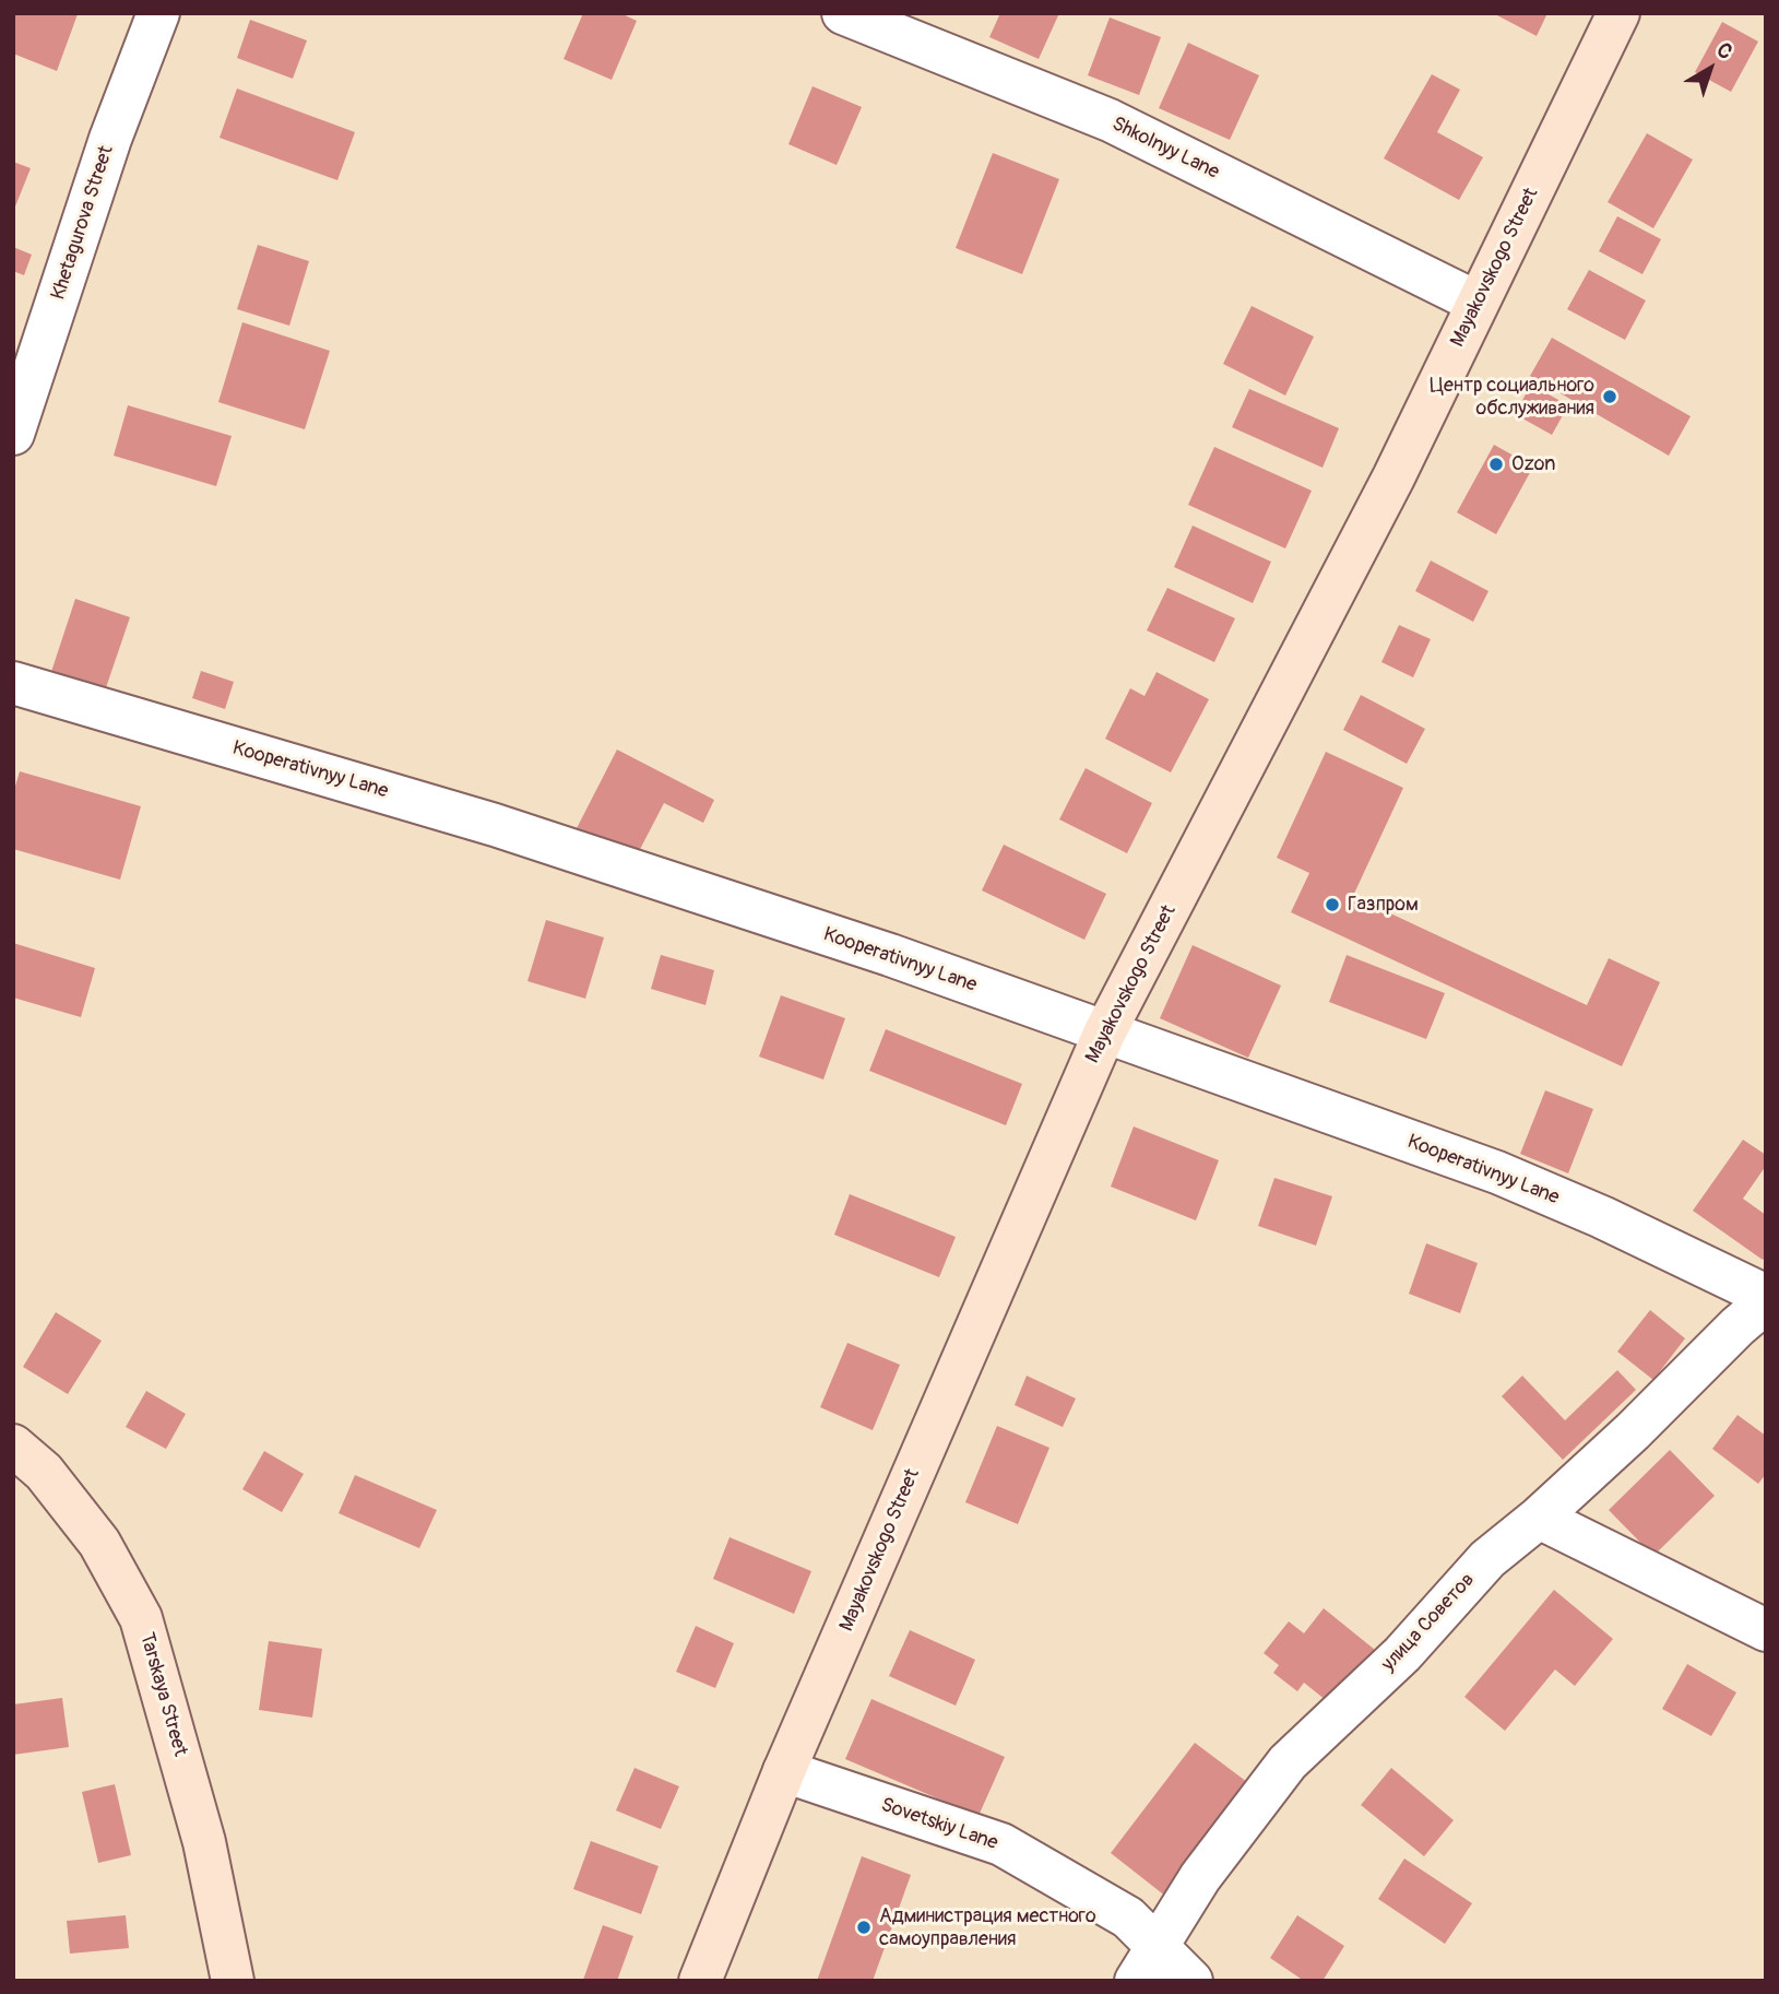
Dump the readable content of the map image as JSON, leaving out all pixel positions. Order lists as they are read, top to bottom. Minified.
{"streets":{"street":["Shkolnyy Lane","Khetagurova Street","Mayakovskogo Street","Kooperativnyy Lane","улица Советов","Tarskaya Street","Sovetskiy Lane"]},"crossings":[["Shkolnyy Lane","Mayakovskogo Street"],["Mayakovskogo Street","Kooperativnyy Lane"],["Mayakovskogo Street","Sovetskiy Lane"],["улица Советов","Sovetskiy Lane"]],"places":["Центр социального обслуживания","Ozon","Газпром","Администрация местного самоуправления"],"north":"top right"}
